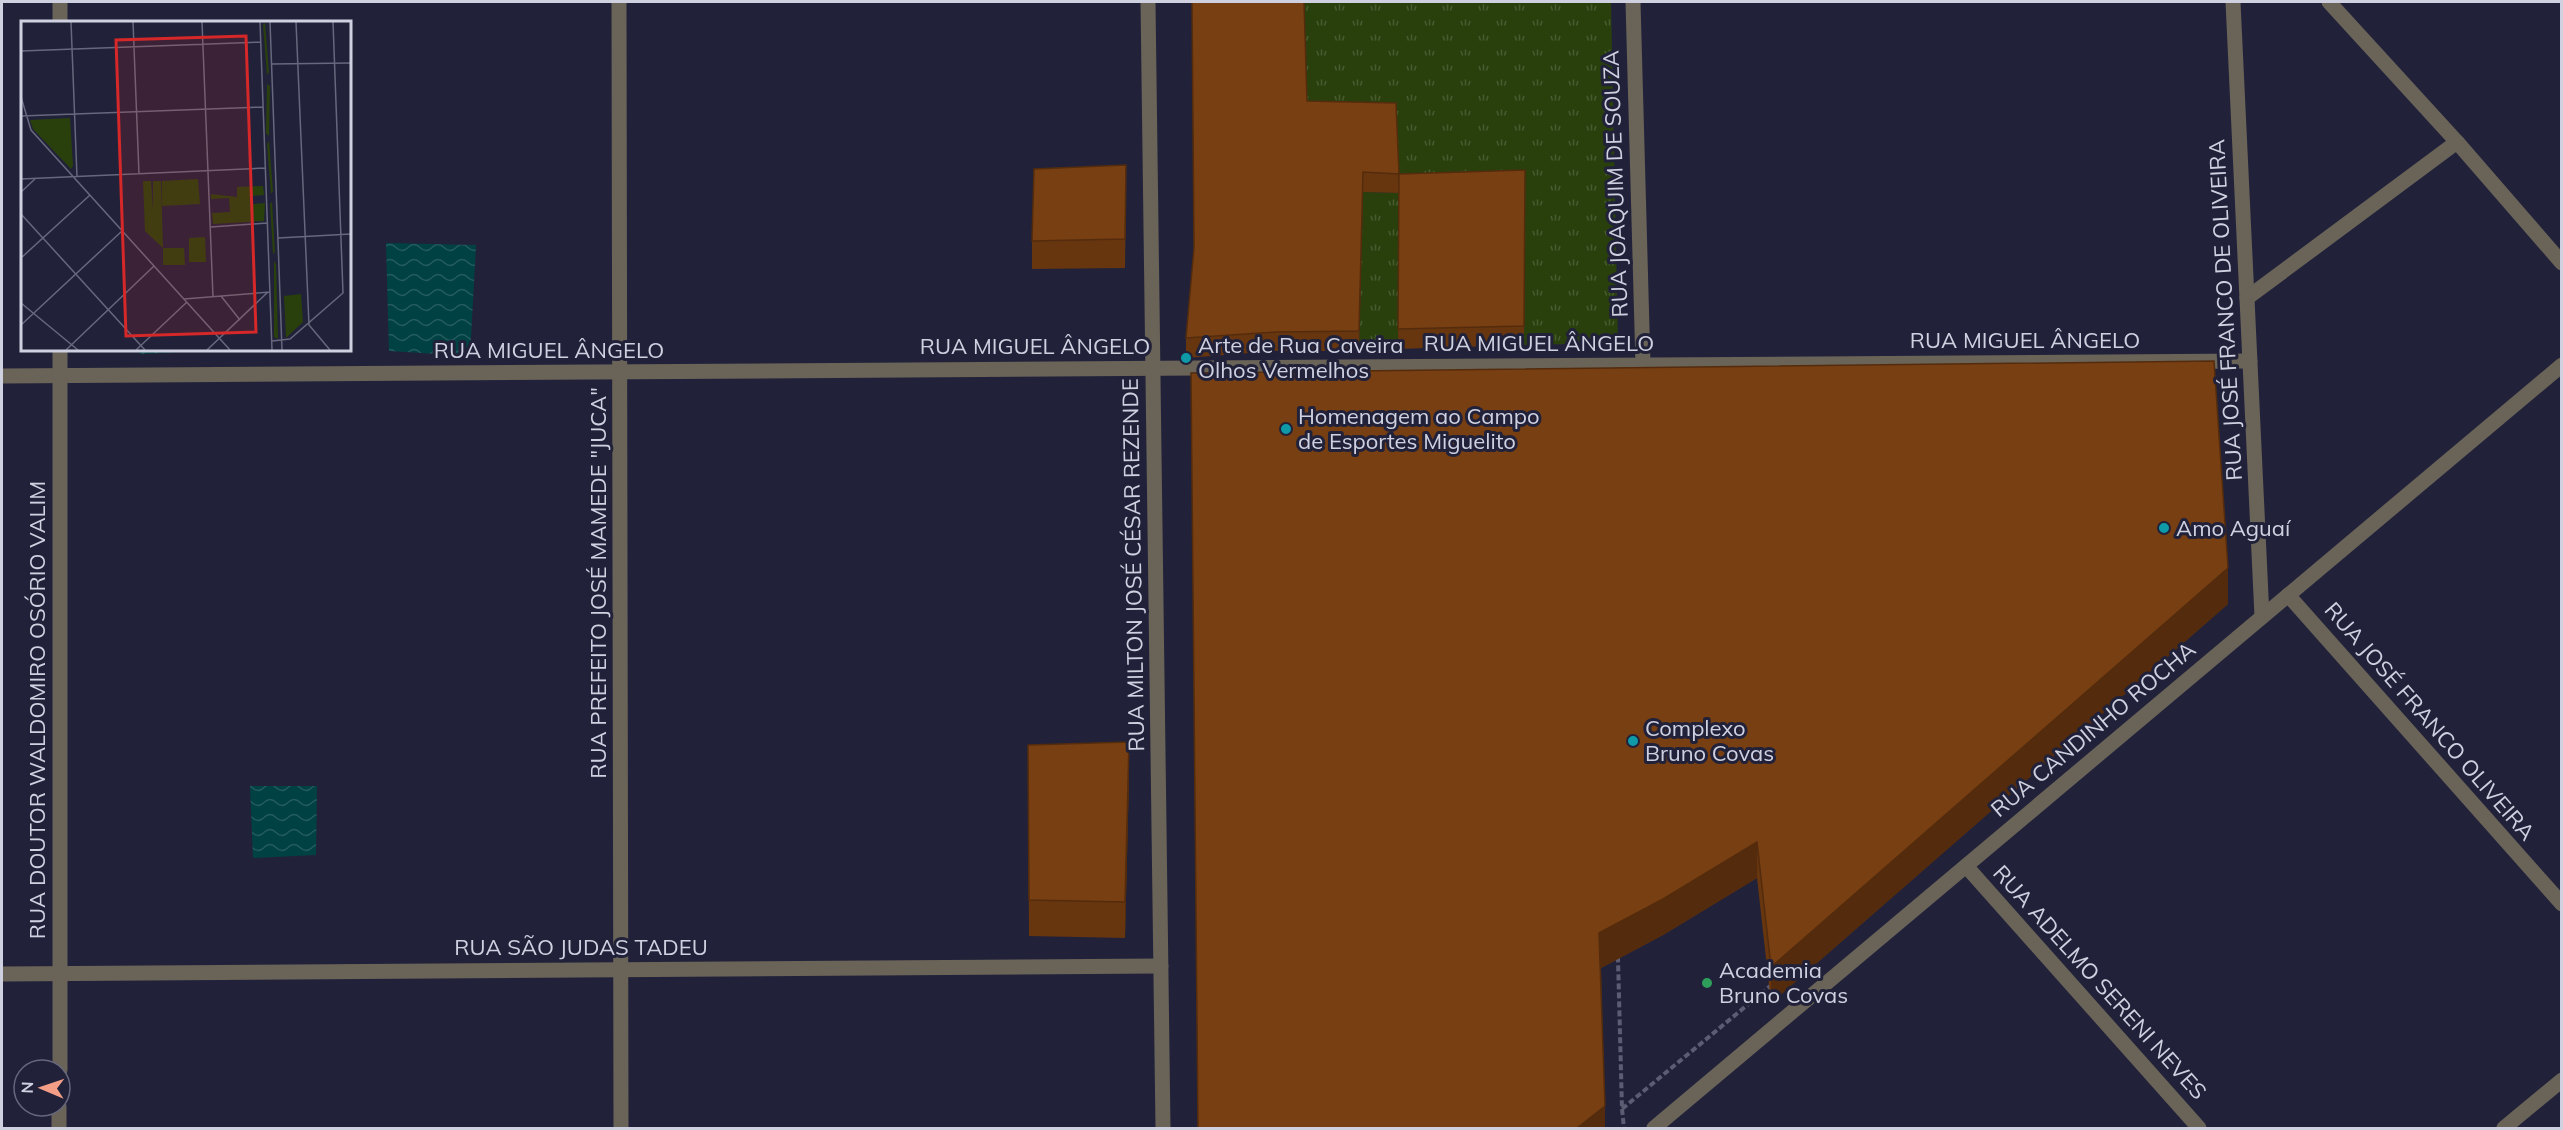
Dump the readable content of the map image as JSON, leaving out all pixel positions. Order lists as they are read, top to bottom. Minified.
{"streets":{"street":["RUA JOAQUIM DE SOUZA","RUA JOSÉ FRANCO DE OLIVEIRA","RUA MIGUEL ÂNGELO","RUA MILTON JOSÉ CÉSAR REZENDE","RUA PREFEITO JOSÉ MAMEDE \"JUCA\"","RUA DOUTOR WALDOMIRO OSÓRIO VALIM","RUA JOSÉ FRANCO OLIVEIRA","RUA CANDINHO ROCHA","RUA SÃO JUDAS TADEU","RUA ADELMO SERENI NEVES"]},"crossings":[["RUA JOAQUIM DE SOUZA","RUA MIGUEL ÂNGELO"],["RUA JOSÉ FRANCO DE OLIVEIRA","RUA MIGUEL ÂNGELO"],["RUA JOSÉ FRANCO DE OLIVEIRA","RUA CANDINHO ROCHA"],["RUA MIGUEL ÂNGELO","RUA MILTON JOSÉ CÉSAR REZENDE"],["RUA MIGUEL ÂNGELO","RUA PREFEITO JOSÉ MAMEDE \"JUCA\""],["RUA MIGUEL ÂNGELO","RUA DOUTOR WALDOMIRO OSÓRIO VALIM"],["RUA MILTON JOSÉ CÉSAR REZENDE","RUA SÃO JUDAS TADEU"],["RUA PREFEITO JOSÉ MAMEDE \"JUCA\"","RUA SÃO JUDAS TADEU"],["RUA DOUTOR WALDOMIRO OSÓRIO VALIM","RUA SÃO JUDAS TADEU"],["RUA JOSÉ FRANCO OLIVEIRA","RUA CANDINHO ROCHA"],["RUA CANDINHO ROCHA","RUA ADELMO SERENI NEVES"]],"places":["Arte de Rua Caveira Olhos Vermelhos","Homenagem ao Campo de Esportes Miguelito","Amo Aguaí","Complexo Bruno Covas","Academia Bruno Covas"],"north":"left"}
